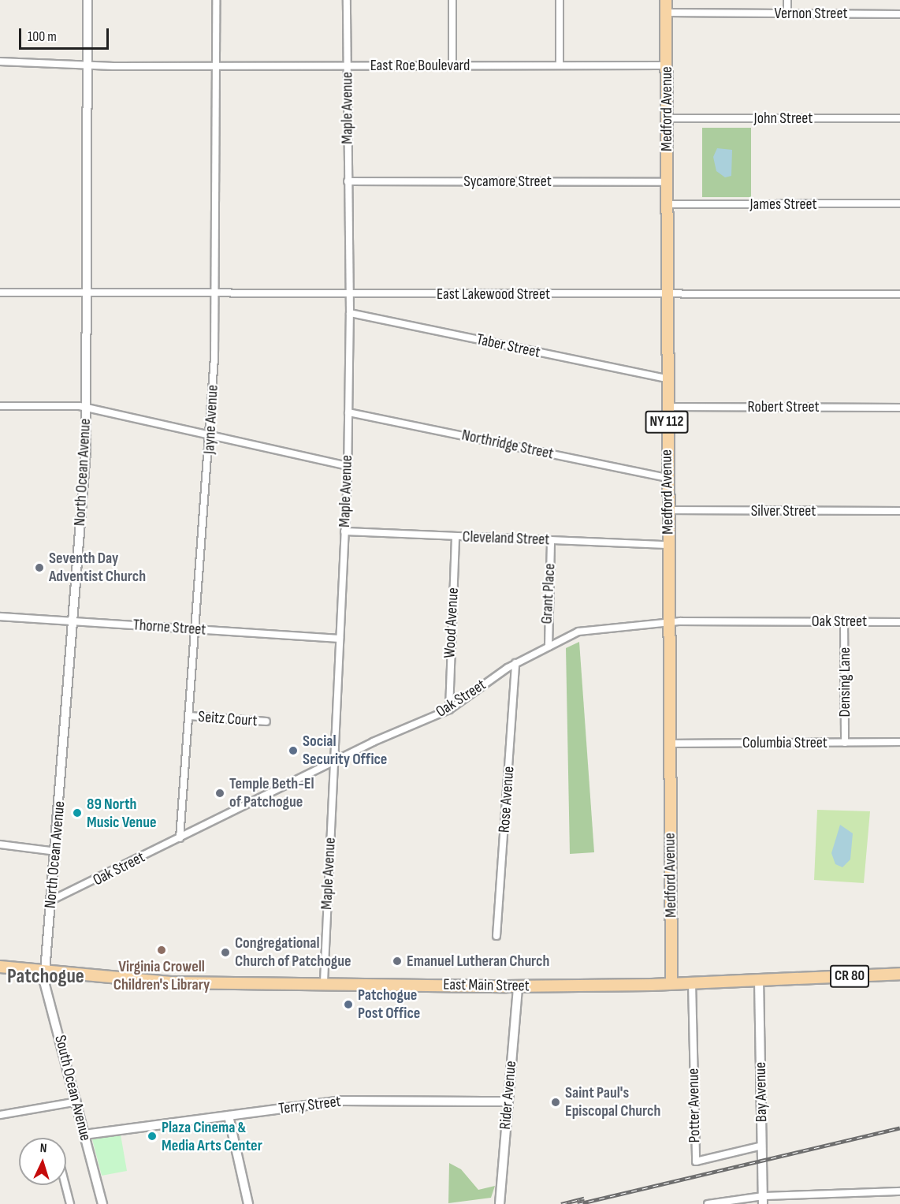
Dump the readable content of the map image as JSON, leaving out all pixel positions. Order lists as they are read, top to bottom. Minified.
{"streets":{"main road":["Medford Avenue","NY 112","CR 80","East Main Street"],"street":["Vernon Street","East Roe Boulevard","Maple Avenue","John Street","Sycamore Street","James Street","East Lakewood Street","Taber Street","Robert Street","Jayne Avenue","Northridge Street","North Ocean Avenue","Silver Street","Cleveland Street","Grant Place","Oak Street","Wood Avenue","Thorne Street","Densing Lane","Seitz Court","Columbia Street","Rose Avenue","South Ocean Avenue","Bay Avenue","Rider Avenue","Terry Street","Potter Avenue"]},"crossings":[["Vernon Street","Medford Avenue"],["East Roe Boulevard","Maple Avenue"],["East Roe Boulevard","Medford Avenue"],["East Roe Boulevard","Jayne Avenue"],["East Roe Boulevard","North Ocean Avenue"],["Maple Avenue","Sycamore Street"],["Maple Avenue","East Lakewood Street"],["Maple Avenue","Taber Street"],["Maple Avenue","Northridge Street"],["Maple Avenue","Cleveland Street"],["Maple Avenue","Oak Street"],["Maple Avenue","Thorne Street"],["Maple Avenue","East Main Street"],["Medford Avenue","John Street"],["Medford Avenue","Sycamore Street"],["Medford Avenue","James Street"],["Medford Avenue","East Lakewood Street"],["Medford Avenue","Taber Street"],["Medford Avenue","Robert Street"],["Medford Avenue","Northridge Street"],["Medford Avenue","Silver Street"],["Medford Avenue","Cleveland Street"],["Medford Avenue","Oak Street"],["Medford Avenue","Columbia Street"],["Medford Avenue","East Main Street"],["East Lakewood Street","Jayne Avenue"],["East Lakewood Street","North Ocean Avenue"],["Jayne Avenue","Oak Street"],["Jayne Avenue","Thorne Street"],["Jayne Avenue","Seitz Court"],["North Ocean Avenue","Oak Street"],["North Ocean Avenue","Thorne Street"],["North Ocean Avenue","East Main Street"],["North Ocean Avenue","South Ocean Avenue"],["Cleveland Street","Grant Place"],["Cleveland Street","Wood Avenue"],["Grant Place","Oak Street"],["Oak Street","Wood Avenue"],["Oak Street","Densing Lane"],["Oak Street","Rose Avenue"],["Densing Lane","Columbia Street"],["East Main Street","South Ocean Avenue"],["East Main Street","Bay Avenue"],["East Main Street","Rider Avenue"],["East Main Street","Potter Avenue"],["South Ocean Avenue","Terry Street"],["Bay Avenue","Potter Avenue"],["Rider Avenue","Terry Street"]],"districts":["Patchogue"],"places":["Seventh Day Adventist Church","Social Security Office","Temple Beth-El of Patchogue","89 North Music Venue","Virginia Crowell Children's Library","Congregational Church of Patchogue","Emanuel Lutheran Church","Patchogue Post Office","Saint Paul's Episcopal Church","Plaza Cinema & Media Arts Center"],"scale_bar":"100 m","north":"top"}
